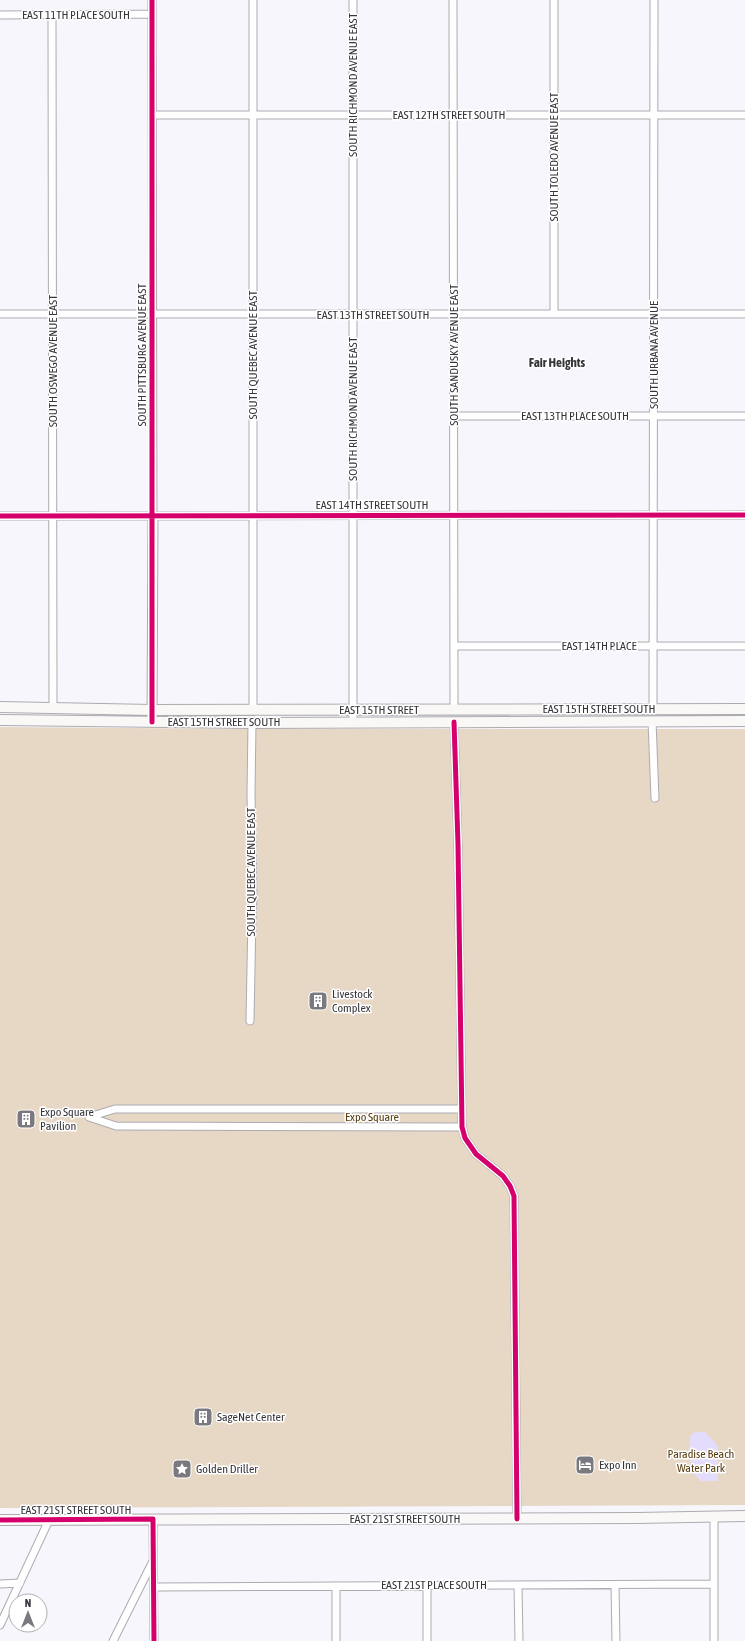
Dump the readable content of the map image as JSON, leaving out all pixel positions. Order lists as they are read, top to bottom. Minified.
{"streets":{"main road":["EAST 15TH STREET SOUTH","EAST 15TH STREET","EAST 21ST STREET SOUTH"],"street":["EAST 11TH PLACE SOUTH","SOUTH RICHMOND AVENUE EAST","EAST 12TH STREET SOUTH","SOUTH TOLEDO AVENUE EAST","EAST 13TH STREET SOUTH","SOUTH PITTSBURG AVENUE EAST","SOUTH QUEBEC AVENUE EAST","SOUTH SANDUSKY AVENUE EAST","SOUTH URBANA AVENUE","SOUTH OSWEGO AVENUE EAST","EAST 13TH PLACE SOUTH","EAST 14TH STREET SOUTH","EAST 14TH PLACE","EAST 21ST PLACE SOUTH"]},"crossings":[["EAST 11TH PLACE SOUTH","SOUTH PITTSBURG AVENUE EAST"],["EAST 11TH PLACE SOUTH","SOUTH OSWEGO AVENUE EAST"],["SOUTH RICHMOND AVENUE EAST","EAST 12TH STREET SOUTH"],["SOUTH RICHMOND AVENUE EAST","EAST 13TH STREET SOUTH"],["SOUTH RICHMOND AVENUE EAST","EAST 14TH STREET SOUTH"],["SOUTH RICHMOND AVENUE EAST","EAST 15TH STREET SOUTH"],["SOUTH RICHMOND AVENUE EAST","EAST 15TH STREET"],["EAST 12TH STREET SOUTH","SOUTH TOLEDO AVENUE EAST"],["EAST 12TH STREET SOUTH","SOUTH PITTSBURG AVENUE EAST"],["EAST 12TH STREET SOUTH","SOUTH QUEBEC AVENUE EAST"],["EAST 12TH STREET SOUTH","SOUTH SANDUSKY AVENUE EAST"],["EAST 12TH STREET SOUTH","SOUTH URBANA AVENUE"],["SOUTH TOLEDO AVENUE EAST","EAST 13TH STREET SOUTH"],["EAST 13TH STREET SOUTH","SOUTH PITTSBURG AVENUE EAST"],["EAST 13TH STREET SOUTH","SOUTH QUEBEC AVENUE EAST"],["EAST 13TH STREET SOUTH","SOUTH SANDUSKY AVENUE EAST"],["EAST 13TH STREET SOUTH","SOUTH URBANA AVENUE"],["EAST 13TH STREET SOUTH","SOUTH OSWEGO AVENUE EAST"],["SOUTH PITTSBURG AVENUE EAST","EAST 14TH STREET SOUTH"],["SOUTH PITTSBURG AVENUE EAST","EAST 15TH STREET SOUTH"],["SOUTH QUEBEC AVENUE EAST","EAST 14TH STREET SOUTH"],["SOUTH QUEBEC AVENUE EAST","EAST 15TH STREET SOUTH"],["SOUTH SANDUSKY AVENUE EAST","EAST 13TH PLACE SOUTH"],["SOUTH SANDUSKY AVENUE EAST","EAST 14TH STREET SOUTH"],["SOUTH SANDUSKY AVENUE EAST","EAST 14TH PLACE"],["SOUTH SANDUSKY AVENUE EAST","EAST 15TH STREET SOUTH"],["SOUTH SANDUSKY AVENUE EAST","EAST 15TH STREET"],["SOUTH URBANA AVENUE","EAST 13TH PLACE SOUTH"],["SOUTH URBANA AVENUE","EAST 14TH STREET SOUTH"],["SOUTH URBANA AVENUE","EAST 14TH PLACE"],["SOUTH URBANA AVENUE","EAST 15TH STREET SOUTH"],["SOUTH OSWEGO AVENUE EAST","EAST 14TH STREET SOUTH"],["SOUTH OSWEGO AVENUE EAST","EAST 15TH STREET SOUTH"],["EAST 15TH STREET SOUTH","EAST 15TH STREET"]],"districts":["Fair Heights"],"parks":["Expo Square","Paradise Beach Water Park"],"places":{"building":["Livestock Complex","Expo Square Pavilion","SageNet Center"],"hotel":["Expo Inn"],"place":["Golden Driller"]},"north":"top"}
